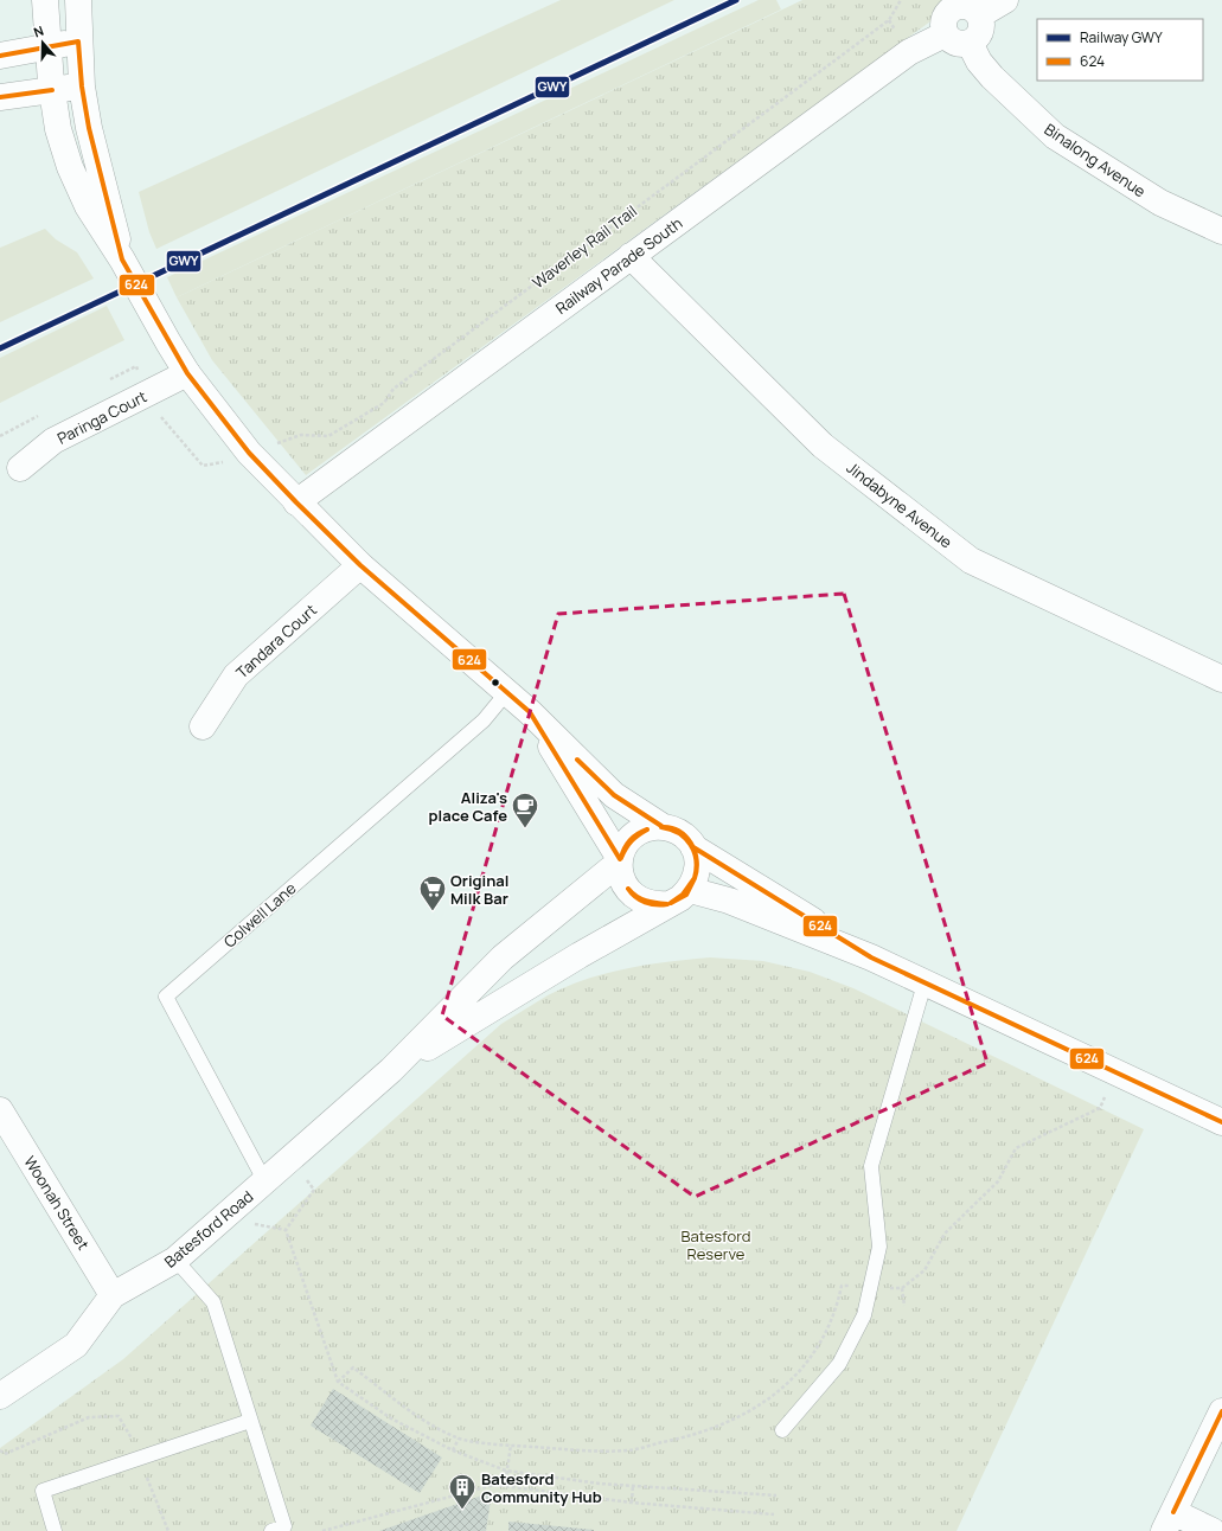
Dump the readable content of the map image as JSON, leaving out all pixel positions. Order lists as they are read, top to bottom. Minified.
{"streets":{"street":["Binalong Avenue","Railway Parade South","Paringa Court","Jindabyne Avenue","Tandara Court","Woonah Street","Batesford Road"],"lane":["Colwell Lane"],"path":["Waverley Rail Trail"]},"crossings":[["Binalong Avenue","Railway Parade South"],["Railway Parade South","Jindabyne Avenue"],["Colwell Lane","Batesford Road"],["Woonah Street","Batesford Road"]],"parks":["Batesford Reserve"],"places":{"cafe":["Aliza's place Cafe"],"supermarket":["Original Milk Bar"],"building":["Batesford Community Hub"]},"lines":["rail line GWY","transit line 624"],"legend":["Railway GWY","624"],"north":"top"}
